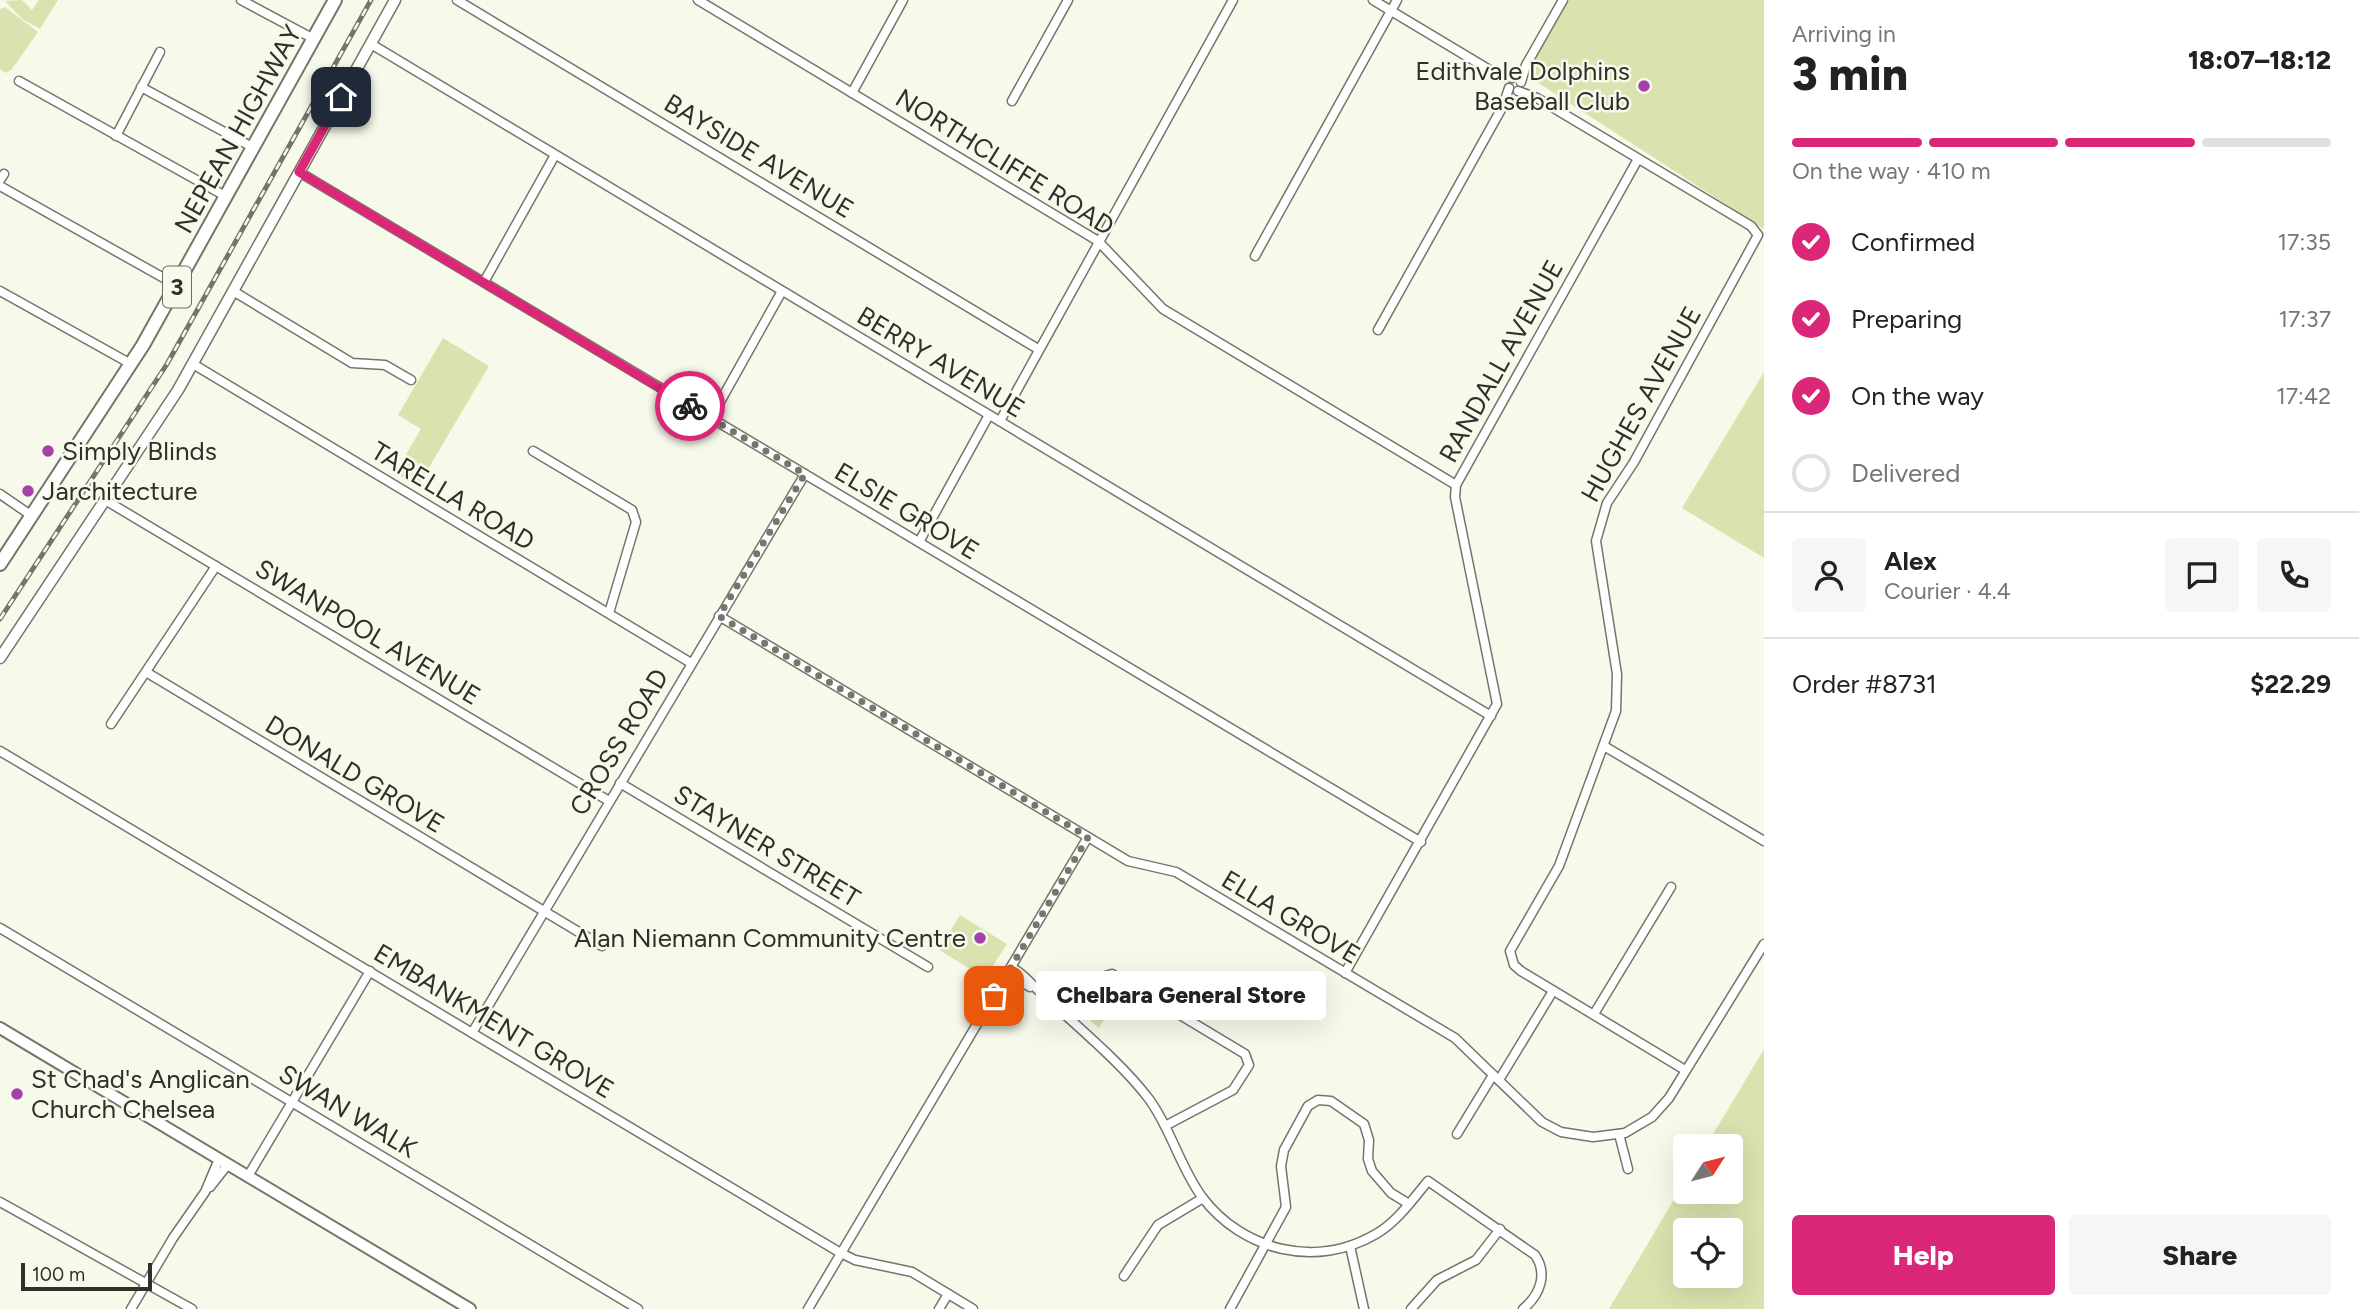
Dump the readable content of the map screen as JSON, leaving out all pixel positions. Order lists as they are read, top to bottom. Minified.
{"streets":{"highway":["NEPEAN HIGHWAY","3"],"street":["BAYSIDE AVENUE","NORTHCLIFFE ROAD","RANDALL AVENUE","BERRY AVENUE","HUGHES AVENUE","TARELLA ROAD","ELSIE GROVE","SWANPOOL AVENUE","CROSS ROAD","DONALD GROVE","STAYNER STREET","ELLA GROVE","EMBANKMENT GROVE","SWAN WALK"]},"crossings":[["NORTHCLIFFE ROAD","RANDALL AVENUE"],["RANDALL AVENUE","BERRY AVENUE"],["RANDALL AVENUE","HUGHES AVENUE"],["RANDALL AVENUE","ELSIE GROVE"],["RANDALL AVENUE","ELLA GROVE"],["HUGHES AVENUE","ELLA GROVE"],["TARELLA ROAD","CROSS ROAD"],["ELSIE GROVE","CROSS ROAD"],["SWANPOOL AVENUE","CROSS ROAD"],["CROSS ROAD","DONALD GROVE"],["CROSS ROAD","STAYNER STREET"],["CROSS ROAD","ELLA GROVE"],["CROSS ROAD","EMBANKMENT GROVE"]],"places":["Edithvale Dolphins Baseball Club","Simply Blinds","Jarchitecture","Alan Niemann Community Centre","Chelbara General Store","St Chad's Anglican Church Chelsea"],"scale_bar":"100 m","north":"top right","page":{"heading":["3 min","Arriving in","18:07–18:12"],"panel":["Alex","Courier · 4.4","Order #8731","$22.29"],"bar":"On the way · 410 m","list":[["Confirmed","17:35"],["Preparing","17:37"],["On the way","17:42"],"Delivered"],"bubble":"Chelbara General Store","buttons":["Help","Share"],"scale":"100 m"}}
